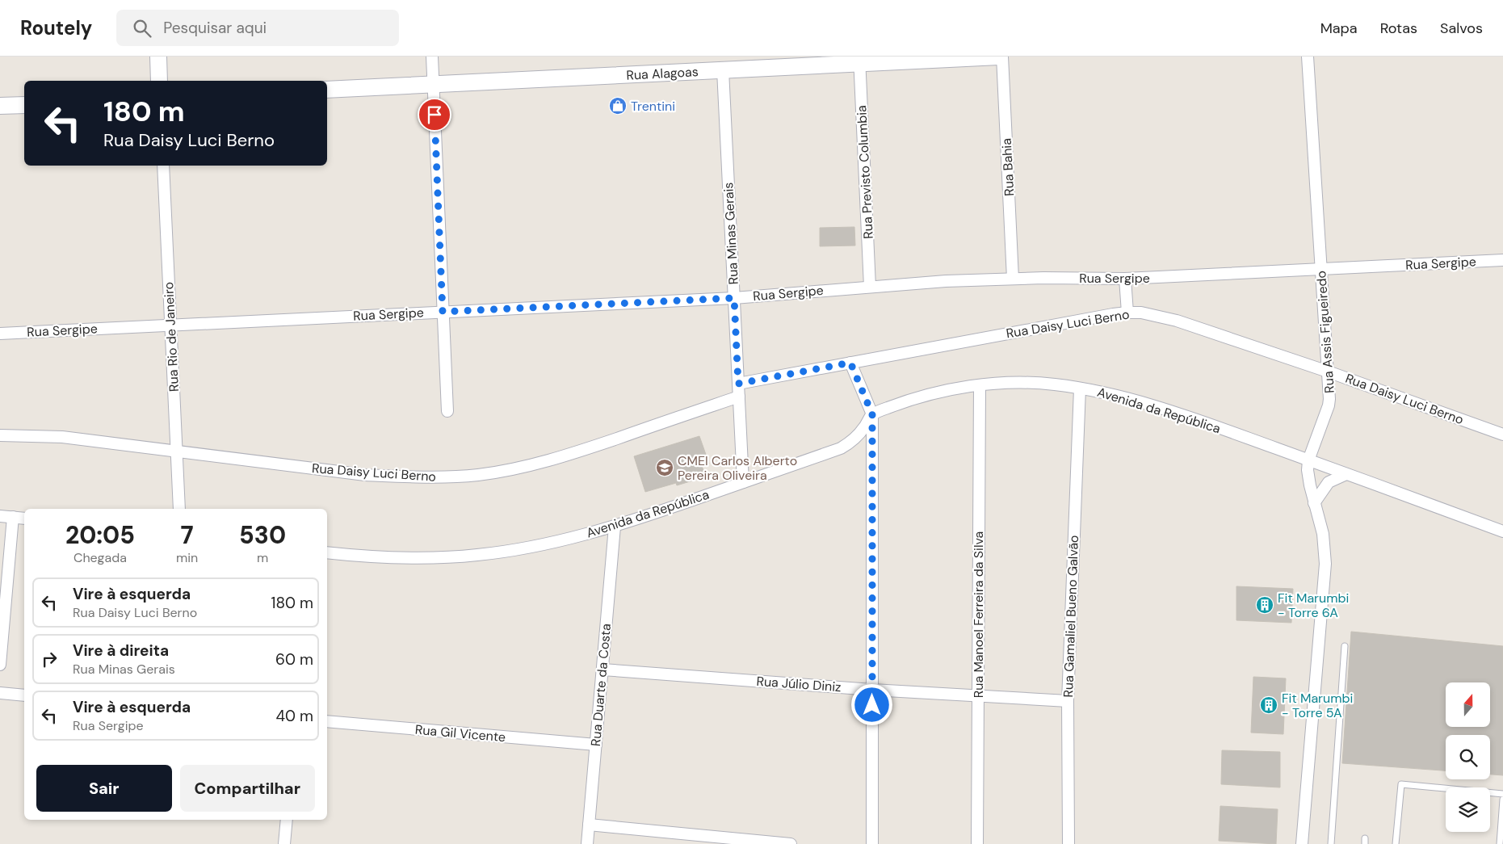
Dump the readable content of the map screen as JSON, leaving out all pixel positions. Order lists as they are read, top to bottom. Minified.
{"streets":{"street":["Rua Alagoas","Rua Bahia","Rua Previsto Columbia","Rua Minas Gerais","Rua Sergipe","Rua Daisy Luci Berno","Rua Assis Figueiredo","Rua Rio de Janeiro","Avenida da República","Rua Manoel Ferreira da Silva","Rua Gamaliel Bueno Galvão","Rua Júlio Diniz","Rua Duarte da Costa","Rua Gil Vicente"]},"crossings":[["Rua Alagoas","Rua Previsto Columbia"],["Rua Alagoas","Rua Minas Gerais"],["Rua Bahia","Rua Sergipe"],["Rua Previsto Columbia","Rua Sergipe"],["Rua Minas Gerais","Rua Sergipe"],["Rua Minas Gerais","Rua Daisy Luci Berno"],["Rua Minas Gerais","Avenida da República"],["Rua Sergipe","Rua Assis Figueiredo"],["Rua Sergipe","Rua Rio de Janeiro"],["Rua Daisy Luci Berno","Rua Assis Figueiredo"],["Rua Daisy Luci Berno","Rua Rio de Janeiro"],["Rua Assis Figueiredo","Avenida da República"],["Avenida da República","Rua Manoel Ferreira da Silva"],["Avenida da República","Rua Gamaliel Bueno Galvão"],["Avenida da República","Rua Duarte da Costa"],["Rua Manoel Ferreira da Silva","Rua Júlio Diniz"],["Rua Gamaliel Bueno Galvão","Rua Júlio Diniz"],["Rua Júlio Diniz","Rua Duarte da Costa"],["Rua Duarte da Costa","Rua Gil Vicente"]],"places":{"shop":["Trentini"],"school or university":["CMEI Carlos Alberto Pereira Oliveira"],"building":["Fit Marumbi - Torre 6A","Fit Marumbi - Torre 5A"]},"north":"top","page":{"header":"Routely","search":"Pesquisar aqui","nav":["Mapa","Rotas","Salvos"],"turn":["180 m","Rua Daisy Luci Berno"],"eta":["20:05","Chegada","7","min","530","m"],"list":[{"name":"Vire à esquerda","note":"Rua Daisy Luci Berno","value":"180 m"},{"name":"Vire à direita","note":"Rua Minas Gerais","value":"60 m"},{"name":"Vire à esquerda","note":"Rua Sergipe","value":"40 m"}],"buttons":["Sair","Compartilhar"]}}
